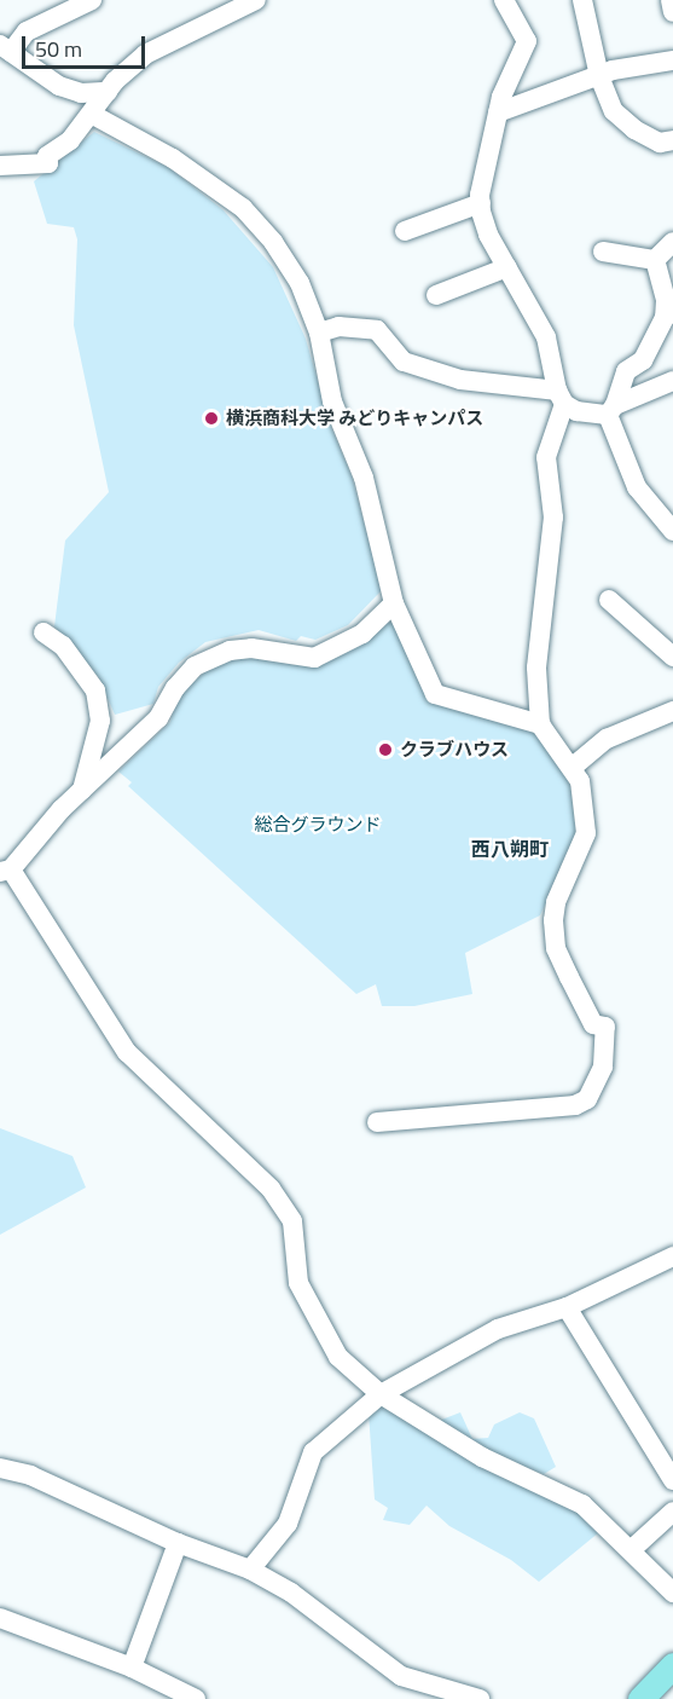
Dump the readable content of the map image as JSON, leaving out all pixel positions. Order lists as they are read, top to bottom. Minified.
{"districts":["西八朔町"],"parks":["総合グラウンド"],"places":["横浜商科大学 みどりキャンパス","クラブハウス"],"scale_bar":"50 m"}
